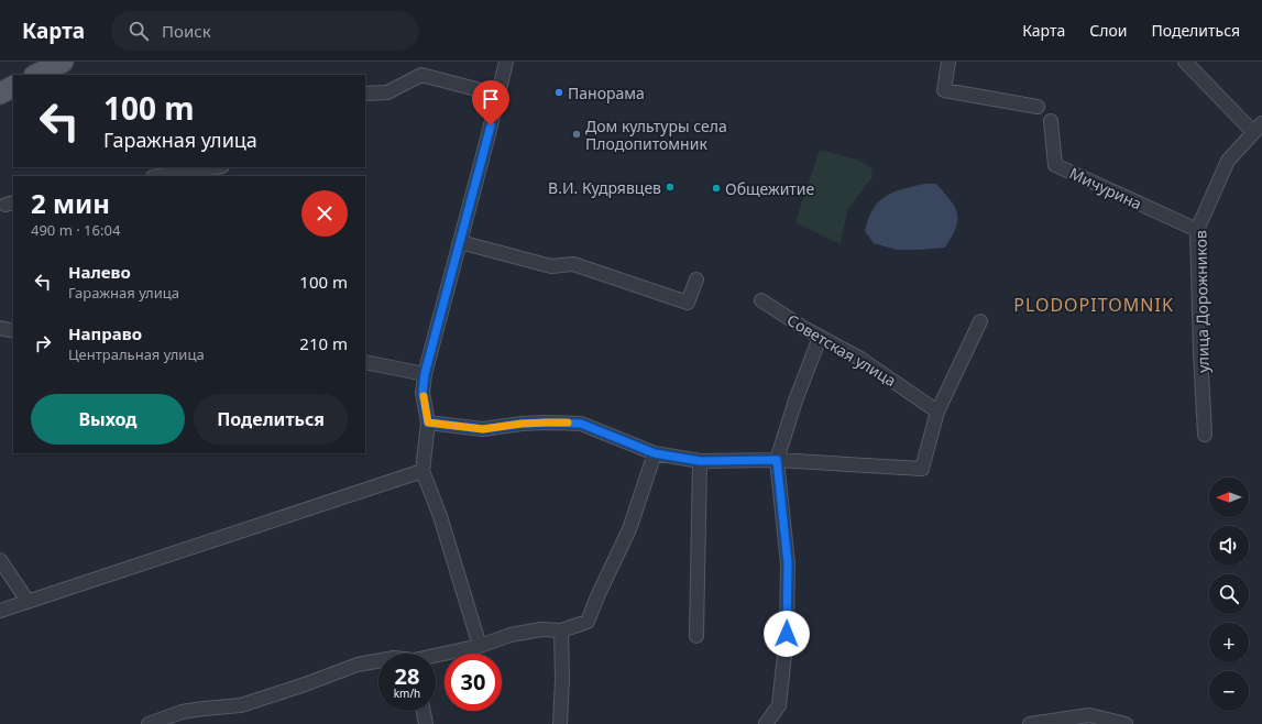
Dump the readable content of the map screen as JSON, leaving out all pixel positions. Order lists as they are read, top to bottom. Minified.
{"streets":{"street":["Мичурина","улица Дорожников","Советская улица"]},"crossings":[["Мичурина","улица Дорожников"]],"districts":["PLODOPITOMNIK"],"places":["Панорама","Дом культуры села Плодопитомник","В.И. Кудрявцев","Общежитие"],"north":"left","page":{"header":"Карта","search":"Поиск","nav":["Карта","Слои","Поделиться"],"turn":["100 m","Гаражная улица"],"heading":["2 мин","490 m · 16:04"],"list":[{"name":"Налево","note":"Гаражная улица","value":"100 m"},{"name":"Направо","note":"Центральная улица","value":"210 m"}],"buttons":["Выход","Поделиться"],"map_buttons":["+","−"],"speed":"28 km/h","limit":"30"}}
